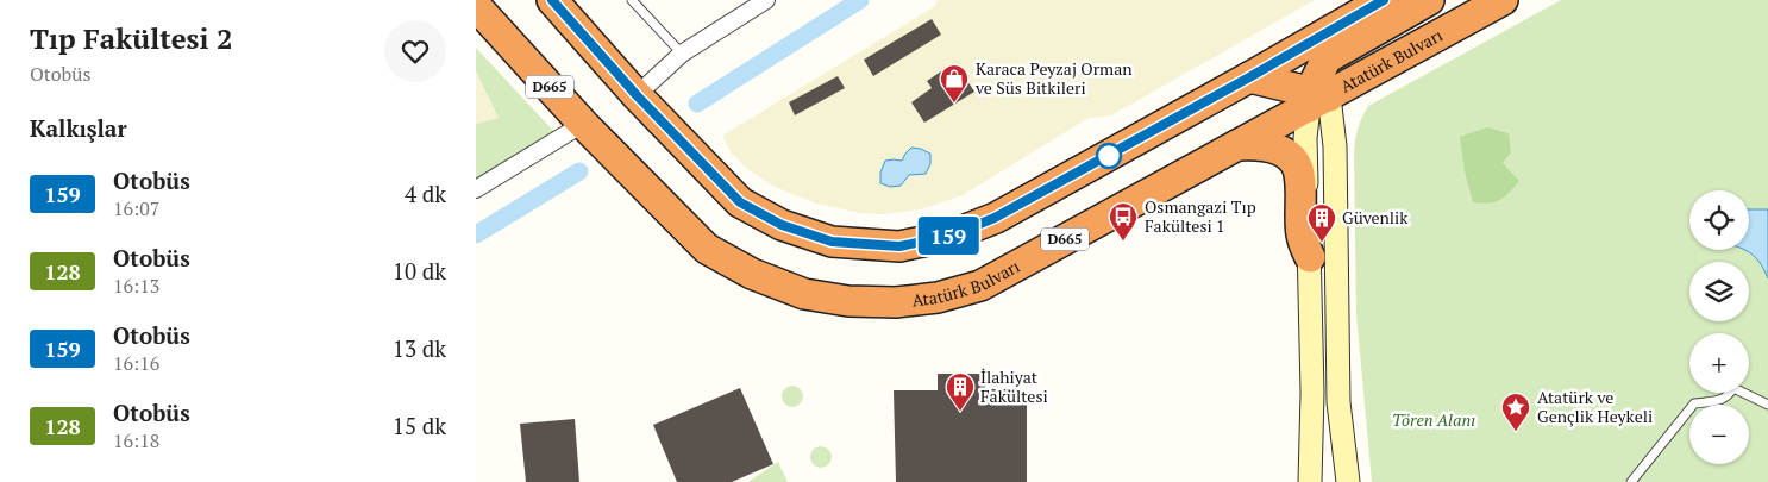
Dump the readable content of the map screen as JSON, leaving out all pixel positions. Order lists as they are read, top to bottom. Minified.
{"streets":{"highway":["Atatürk Bulvarı","D665"]},"parks":["Tören Alanı"],"places":{"shop":["Karaca Peyzaj Orman ve Süs Bitkileri"],"bus stop":["Osmangazi Tıp Fakültesi 1"],"building":["Güvenlik","İlahiyat Fakültesi"],"place":["Atatürk ve Gençlik Heykeli"]},"lines":["bus line 159"],"page":{"heading":[["Tıp Fakültesi 2","Otobüs"],"Kalkışlar"],"on_map":"159","list":[{"mark":"159","name":"Otobüs","note":"16:07","value":"4 dk"},{"mark":"128","name":"Otobüs","note":"16:13","value":"10 dk"},{"mark":"159","name":"Otobüs","note":"16:16","value":"13 dk"},{"mark":"128","name":"Otobüs","note":"16:18","value":"15 dk"}],"map_buttons":["+","−"]}}
